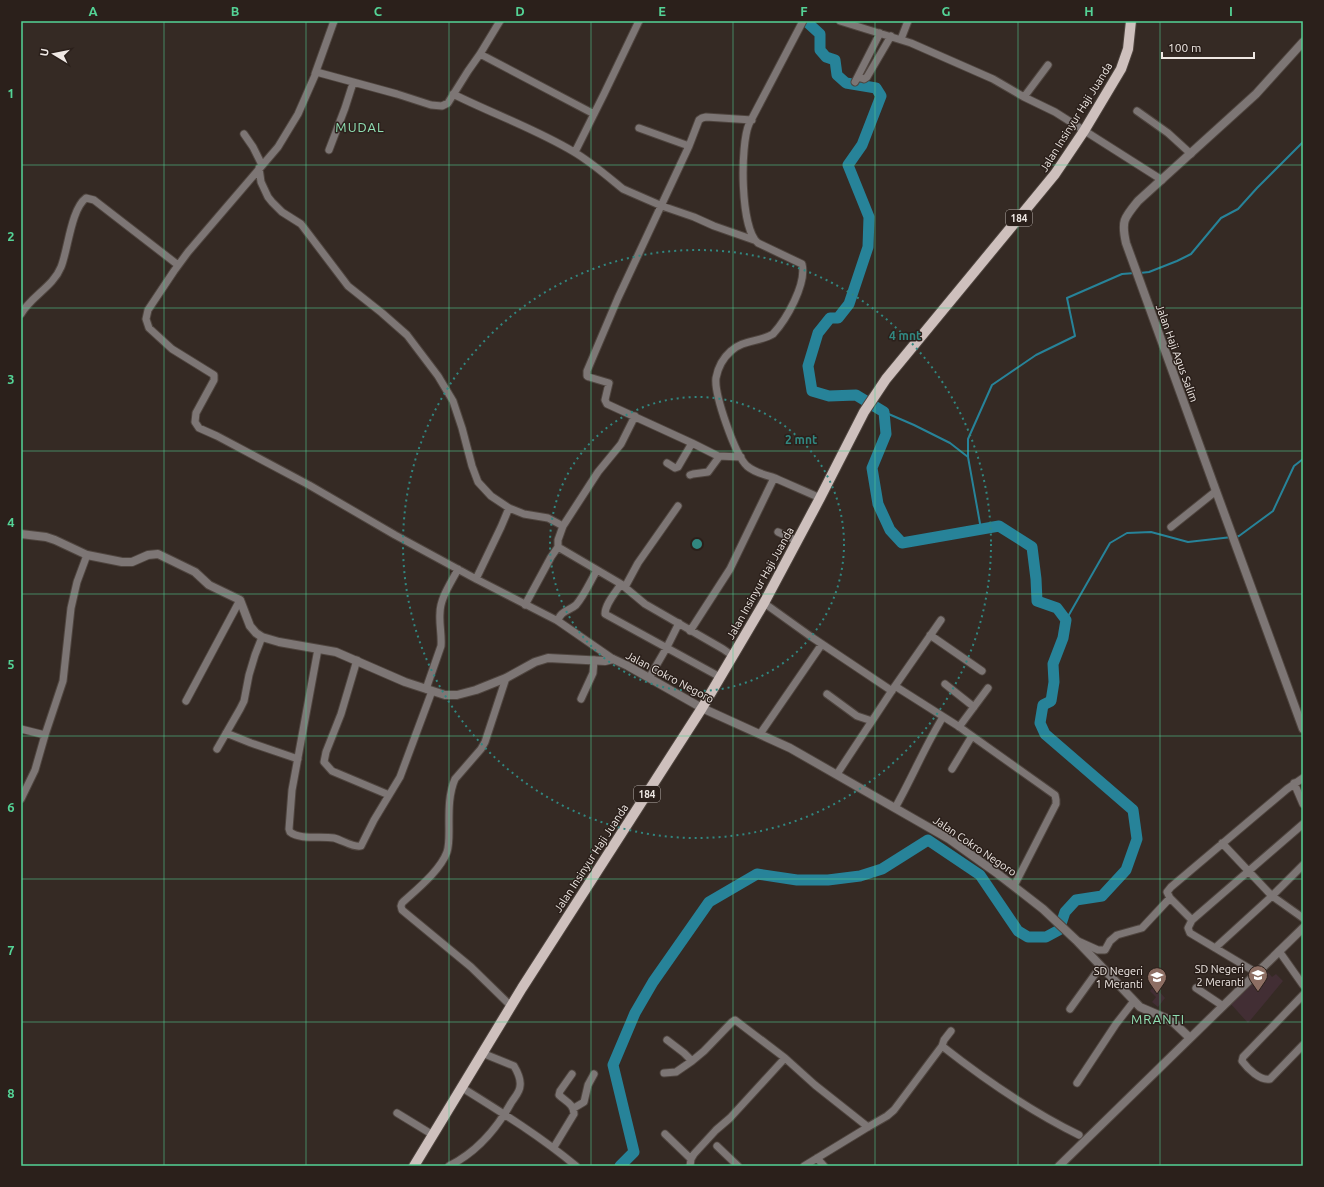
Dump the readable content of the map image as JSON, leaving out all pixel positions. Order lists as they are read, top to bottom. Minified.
{"streets":{"main road":["Jalan Insinyur Haji Juanda","184"],"street":["Jalan Haji Agus Salim","Jalan Cokro Negoro"]},"crossings":[["Jalan Insinyur Haji Juanda","Jalan Cokro Negoro"]],"districts":["MUDAL","MRANTI"],"places":{"school or university":["SD Negeri 2 Meranti","SD Negeri 1 Meranti"]},"scale_bar":"100 m","north":"left","grid":{"columns":["A","B","C","D","E","F","G","H","I"],"rows":["1","2","3","4","5","6","7","8"]},"rings":["4 mnt","2 mnt"]}
